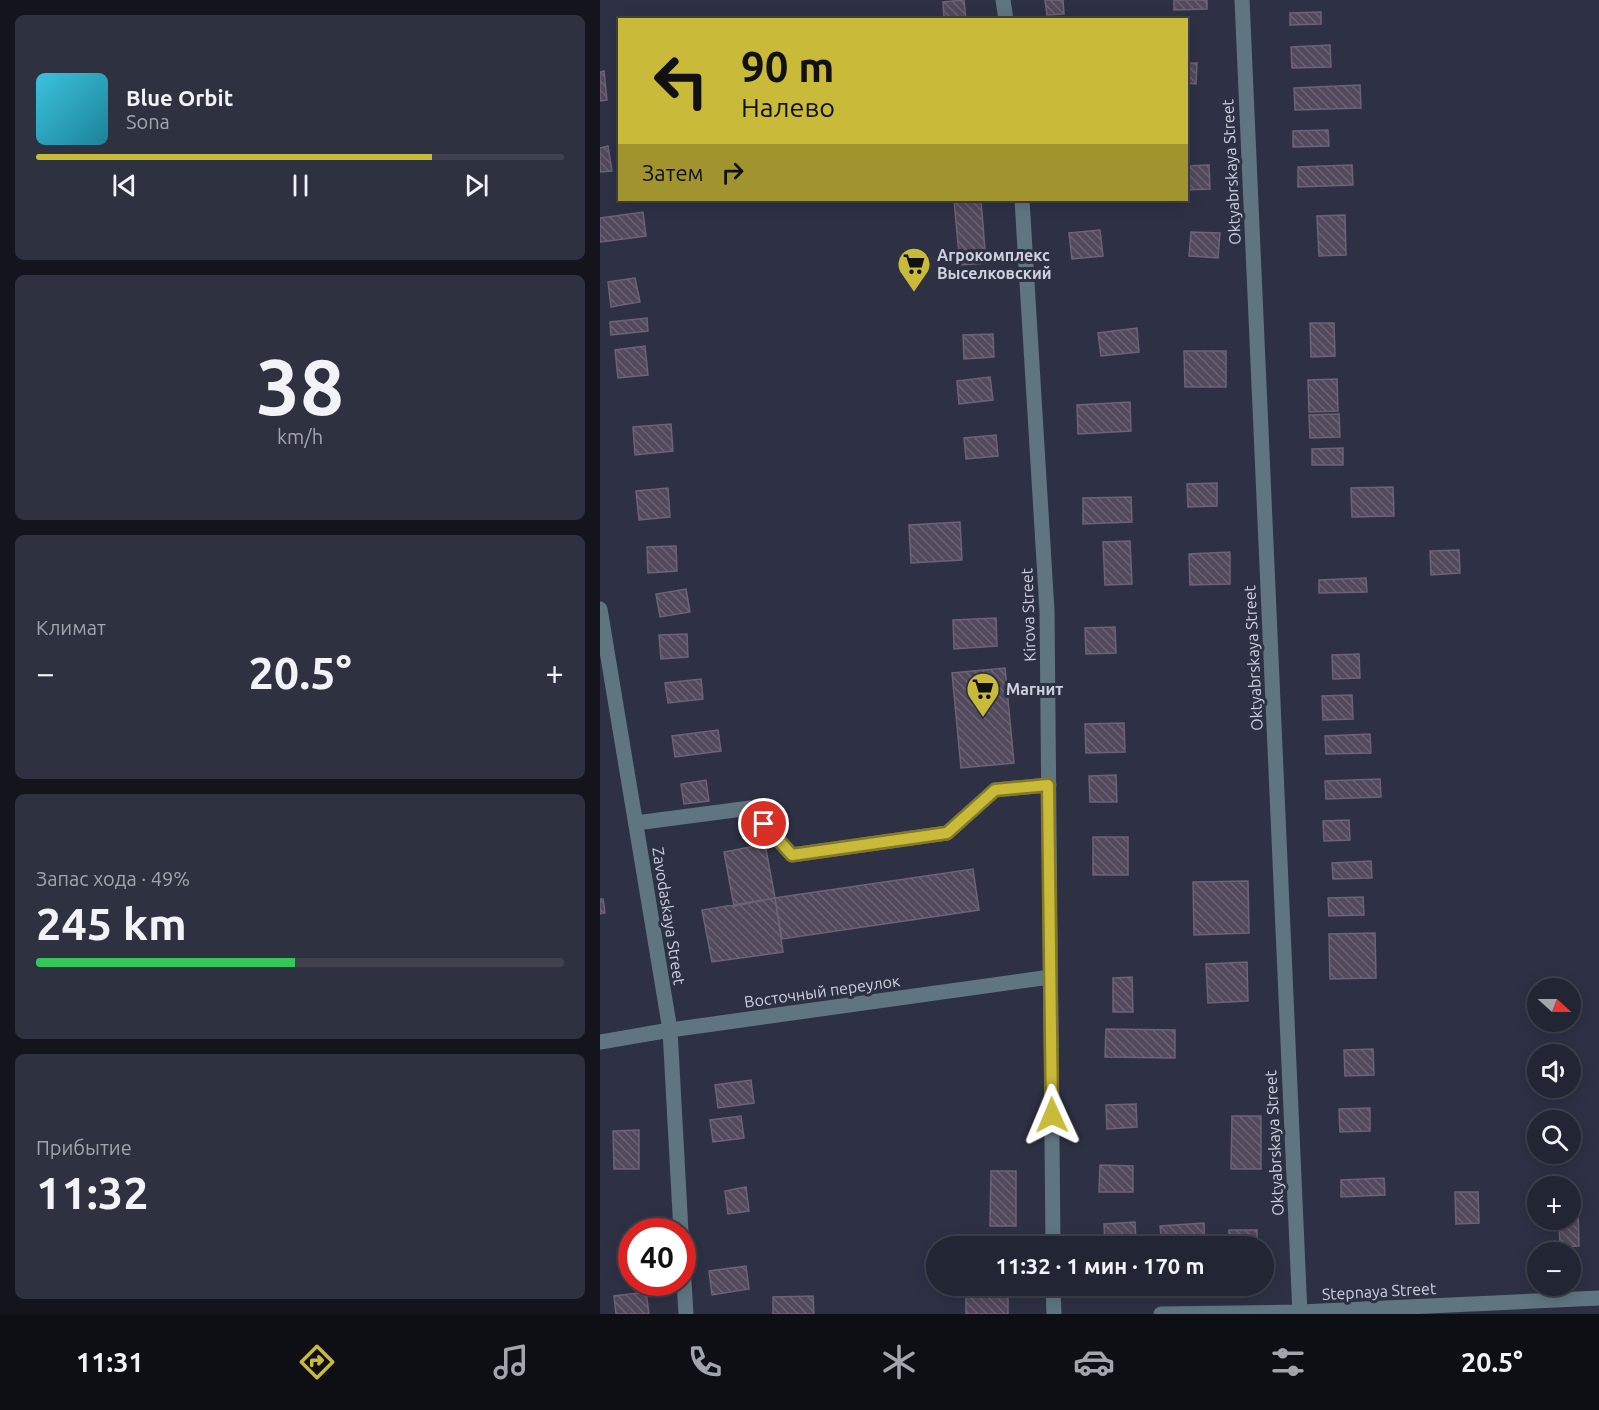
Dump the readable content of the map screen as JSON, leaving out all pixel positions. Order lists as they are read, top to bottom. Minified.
{"streets":{"street":["Oktyabrskaya Street","Kirova Street","Zavodaskaya Street","Восточный переулок","Stepnaya Street"]},"crossings":[["Oktyabrskaya Street","Stepnaya Street"],["Kirova Street","Восточный переулок"],["Zavodaskaya Street","Восточный переулок"]],"places":{"supermarket":["Агрокомплекс Выселковский","Магнит"]},"north":"right","page":{"turn":["90 m","Налево"],"song":["Blue Orbit","Sona"],"then":"Затем","tile":[["38","km/h"],"Климат",["Запас хода · 49%","245 km"],["Прибытие","11:32"]],"heat":["−","20.5°","+"],"map_buttons":["+","−"],"limit":"40","trip":"11:32 · 1 мин · 170 m","tabs":["11:31","20.5°"]}}
